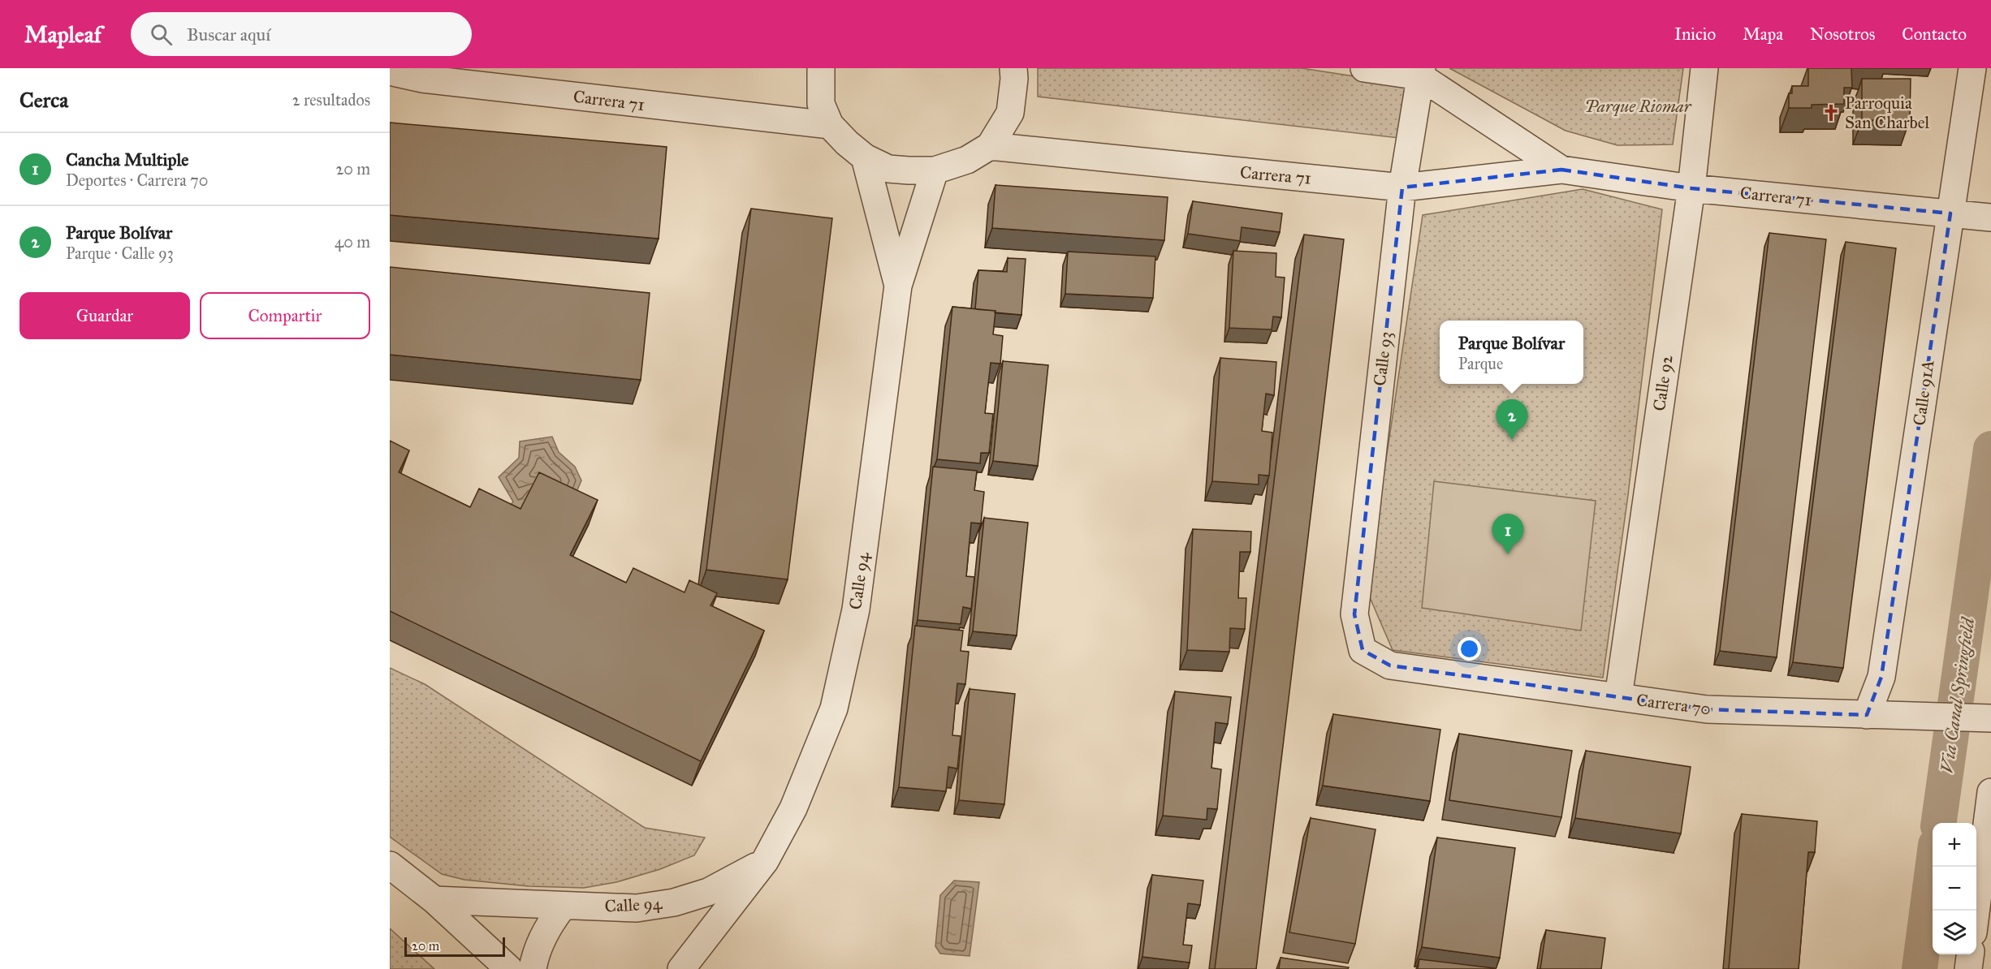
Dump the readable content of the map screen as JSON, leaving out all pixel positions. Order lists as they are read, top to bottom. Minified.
{"streets":{"street":["Carrera 71","Calle 93","Calle 92","Calle 91A","Calle 94","Carrera 70"]},"crossings":[["Carrera 71","Calle 93"],["Carrera 71","Calle 92"],["Carrera 71","Calle 91A"],["Calle 93","Carrera 70"],["Calle 92","Carrera 70"],["Calle 91A","Carrera 70"]],"water":["Via Canal Springfield"],"parks":["Parque Riomar"],"places":{"church":["Parroquia San Charbel"]},"scale_bar":"20 m","page":{"header":"Mapleaf","search":"Buscar aquí","nav":["Inicio","Mapa","Nosotros","Contacto"],"heading":["Cerca","2 resultados"],"list":[{"mark":"1","name":"Cancha Multiple","note":"Deportes · Carrera 70","value":"20 m"},{"mark":"2","name":"Parque Bolívar","note":"Parque · Calle 93","value":"40 m"}],"buttons":["Guardar","Compartir"],"popup":["Parque Bolívar","Parque"],"pins":["2","1"],"map_buttons":["+","−"],"scale":"20 m"}}
